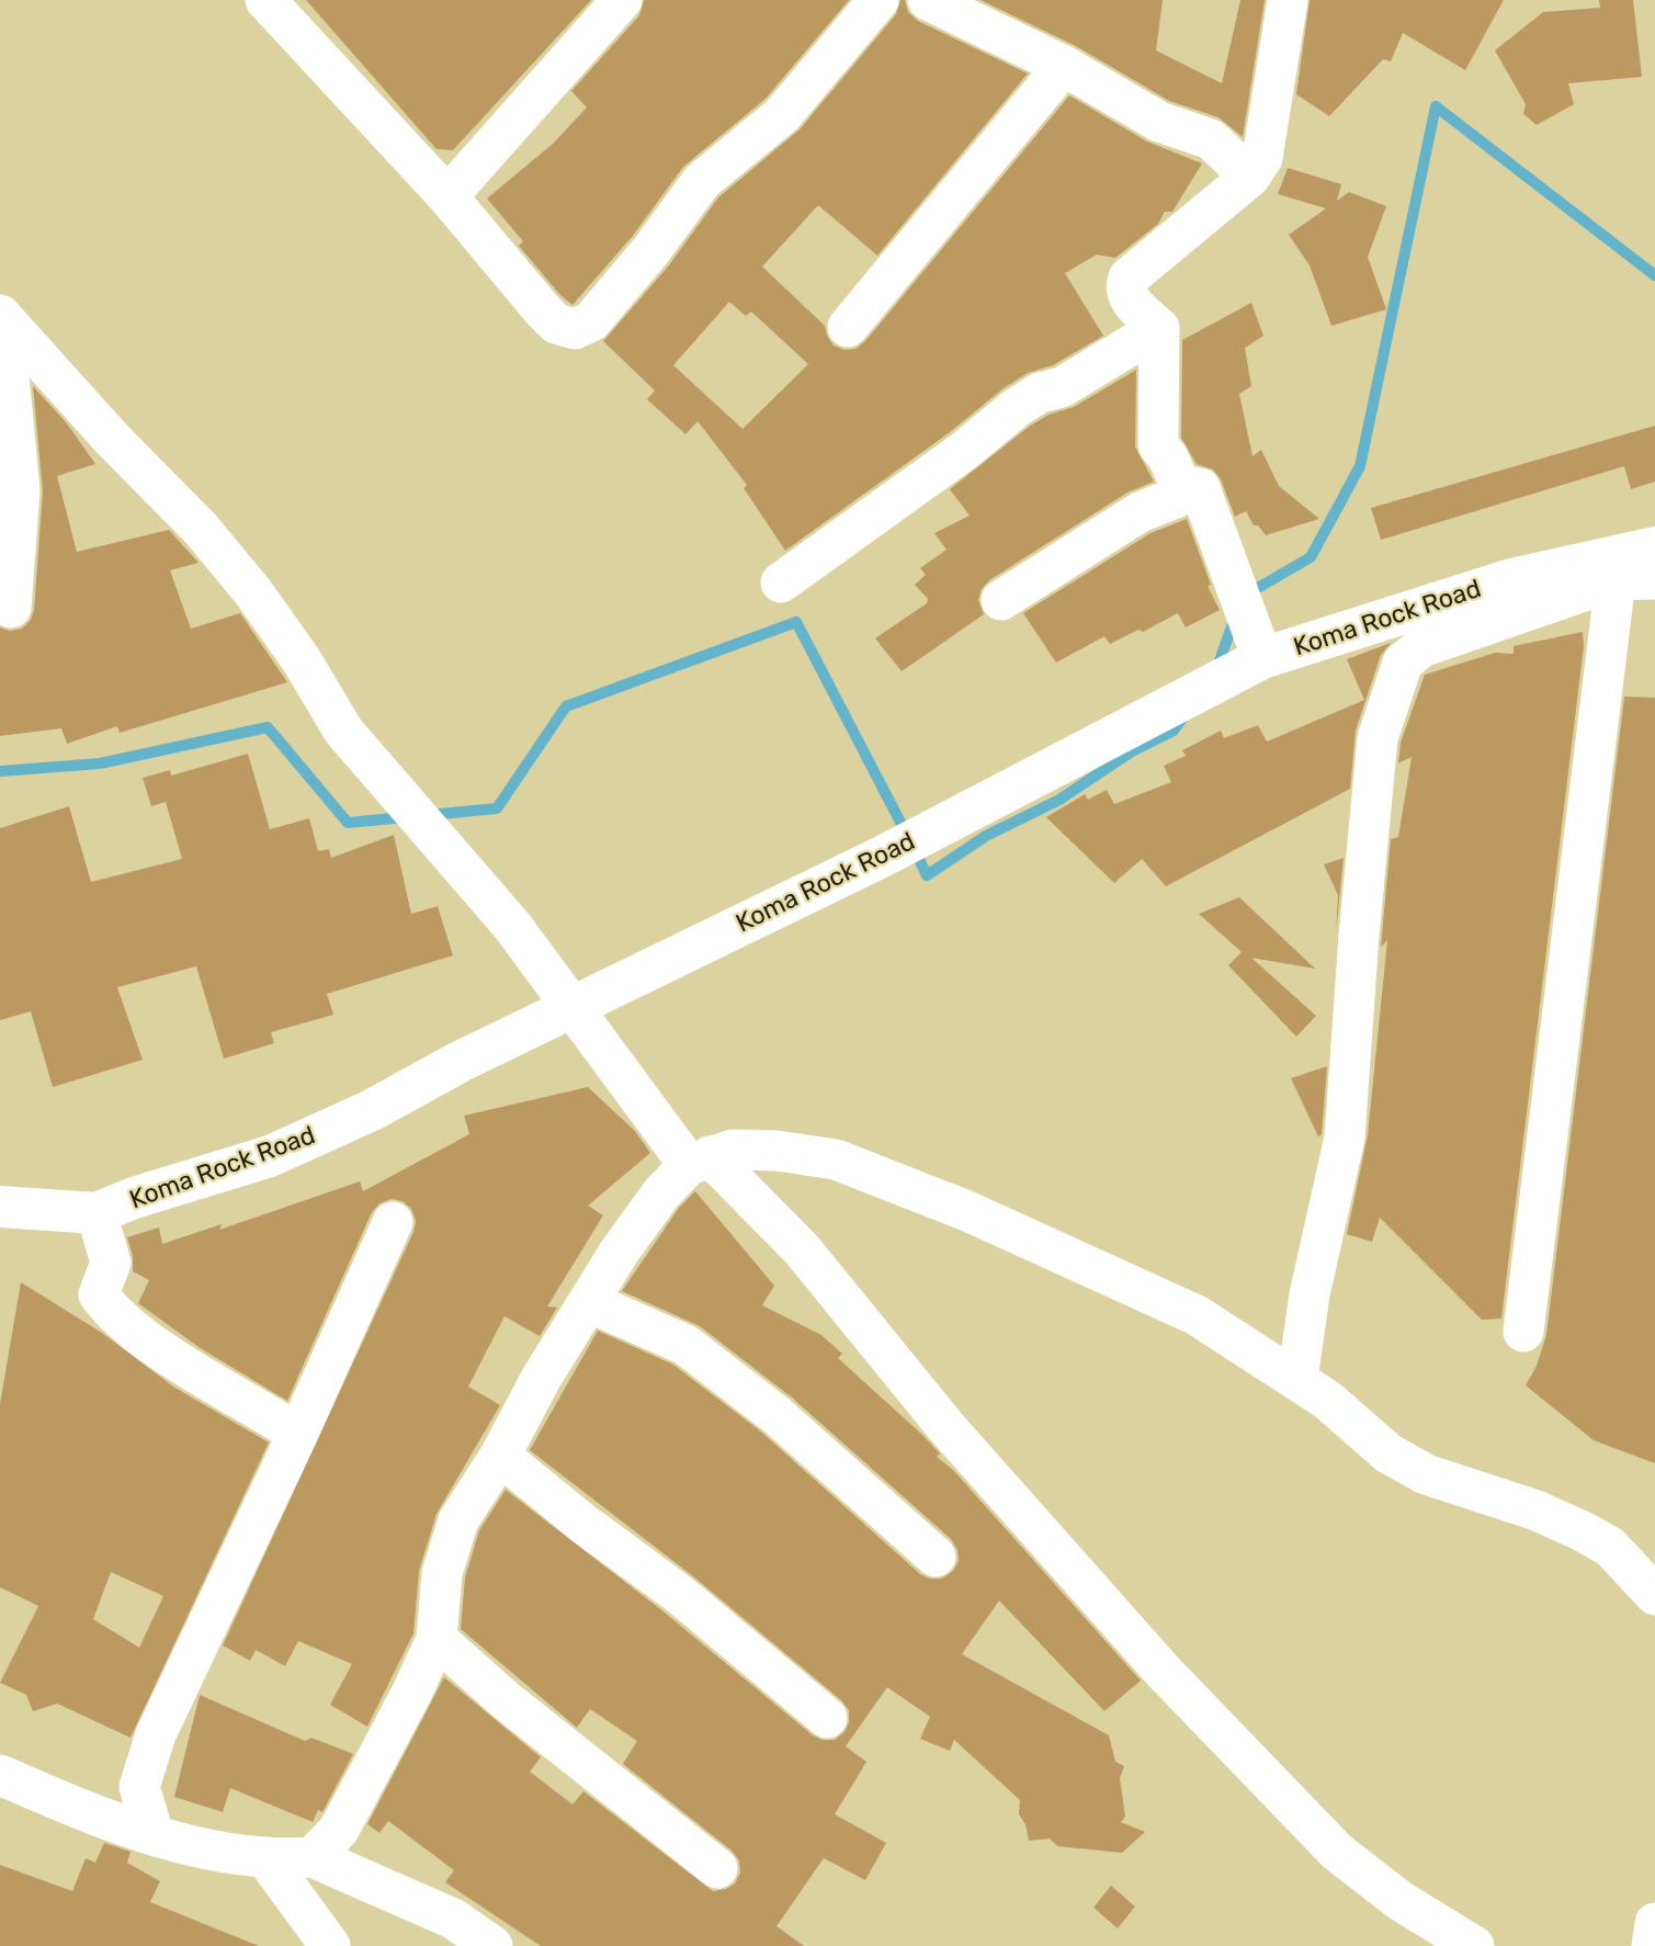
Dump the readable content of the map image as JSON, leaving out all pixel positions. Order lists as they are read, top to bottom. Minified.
{"streets":{"main road":["Koma Rock Road"]}}
